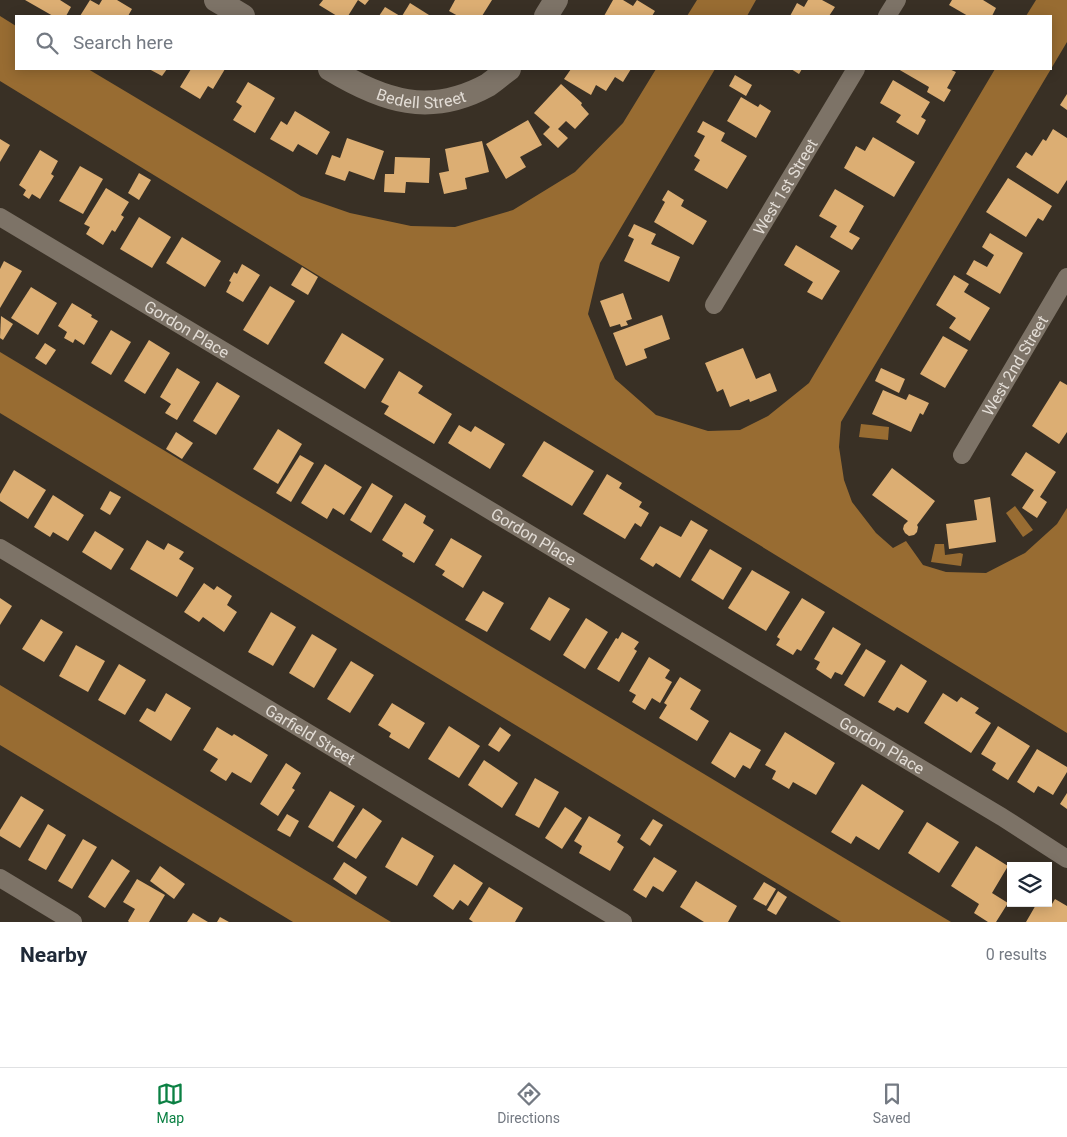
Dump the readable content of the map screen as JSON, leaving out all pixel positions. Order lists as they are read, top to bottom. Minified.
{"streets":{"street":["Bedell Street","West 1st Street","Gordon Place","West 2nd Street","Garfield Street"]},"page":{"search":"Search here","heading":["Nearby","0 results"],"nav":["Map","Directions","Saved"]}}
